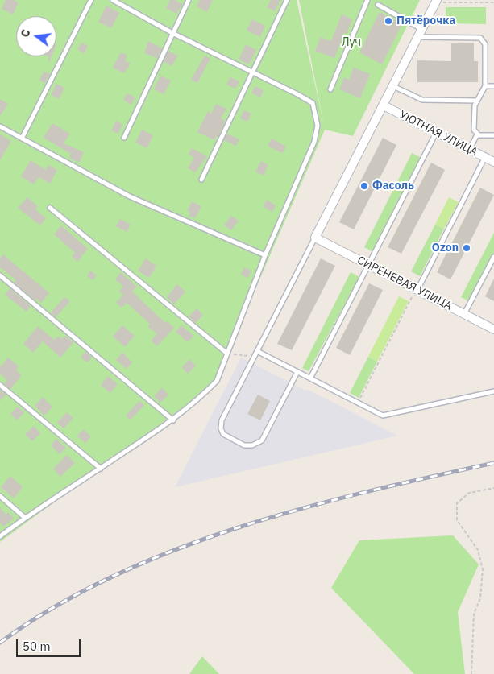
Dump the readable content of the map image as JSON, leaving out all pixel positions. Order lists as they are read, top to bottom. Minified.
{"streets":{"street":["УЮТНАЯ УЛИЦА","СИРЕНЕВАЯ УЛИЦА"]},"parks":["Луч"],"places":["Пятёрочка","Фасоль","Ozon"],"scale_bar":"50 m","north":"left"}
